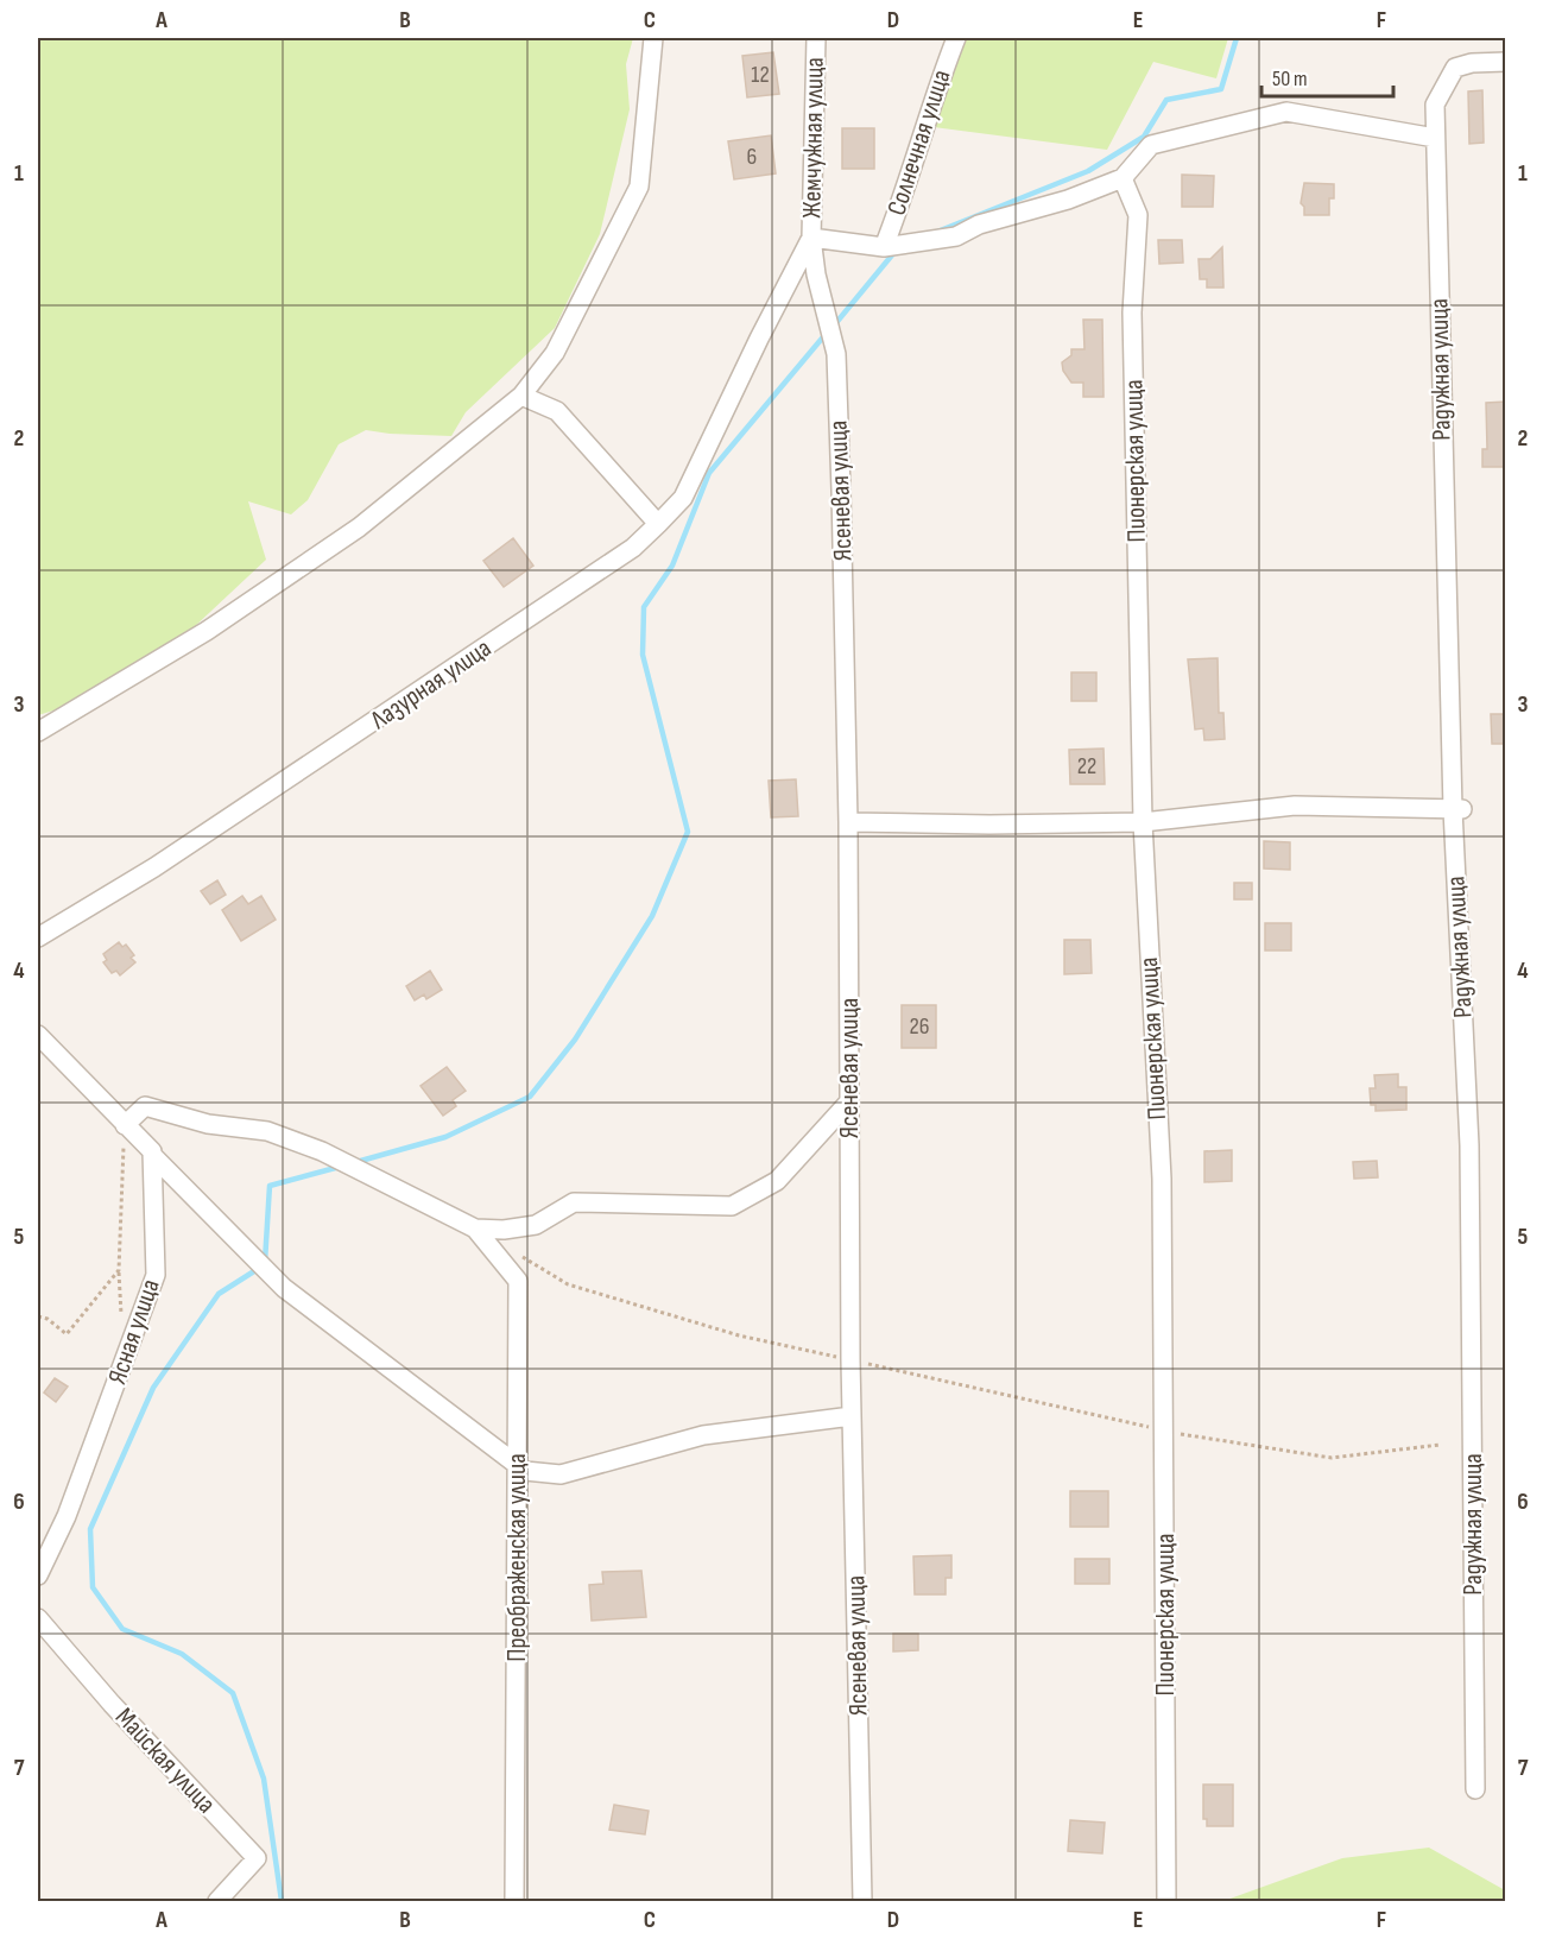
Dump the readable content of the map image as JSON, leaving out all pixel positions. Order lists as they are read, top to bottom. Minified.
{"streets":{"street":["Жемчужная улица","Солнечная улица","Радужная улица","Пионерская улица","Ясеневая улица","Лазурная улица","Ясная улица","Преображенская улица","Майская улица"]},"crossings":[["Жемчужная улица","Ясеневая улица"],["Жемчужная улица","Лазурная улица"],["Ясеневая улица","Лазурная улица"]],"house_numbers":["12","6","22","26"],"scale_bar":"50 m","grid":{"columns":["A","B","C","D","E","F"],"rows":["1","2","3","4","5","6","7"]}}
